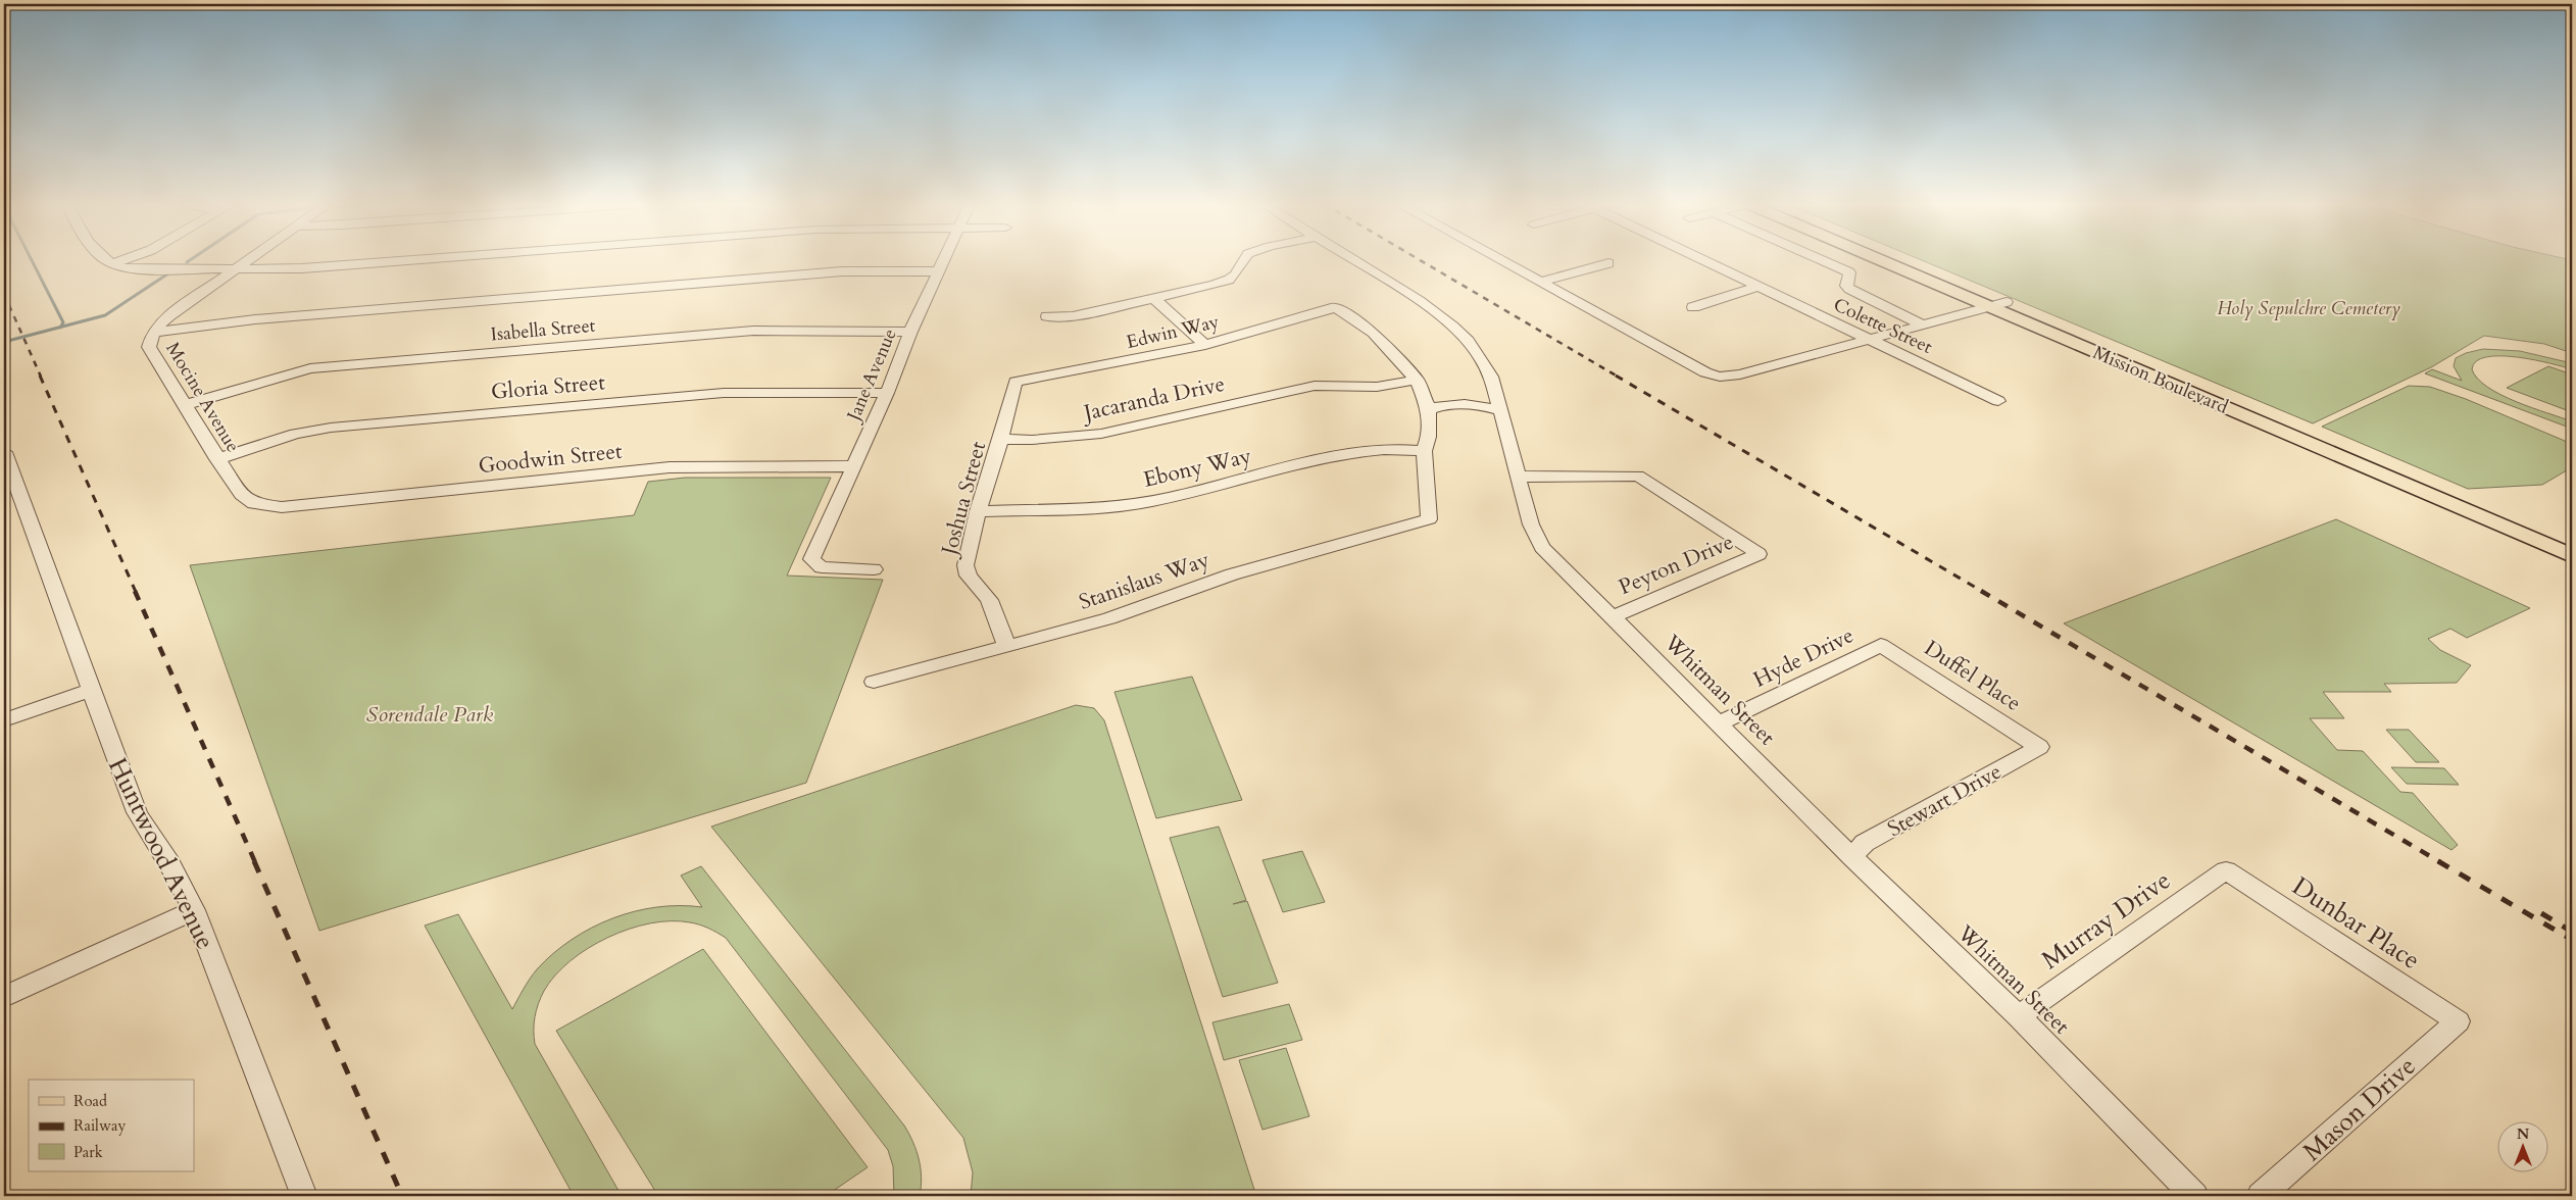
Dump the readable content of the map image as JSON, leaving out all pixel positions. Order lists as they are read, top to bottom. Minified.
{"streets":{"main road":["Mission Boulevard"],"street":["Colette Street","Isabella Street","Edwin Way","Jane Avenue","Gloria Street","Mocine Avenue","Jacaranda Drive","Goodwin Street","Ebony Way","Joshua Street","Peyton Drive","Stanislaus Way","Hyde Drive","Duffel Place","Whitman Street","Stewart Drive","Huntwood Avenue","Murray Drive","Dunbar Place","Mason Drive"]},"crossings":[["Isabella Street","Jane Avenue"],["Isabella Street","Mocine Avenue"],["Edwin Way","Jacaranda Drive"],["Edwin Way","Joshua Street"],["Jane Avenue","Gloria Street"],["Jane Avenue","Goodwin Street"],["Gloria Street","Mocine Avenue"],["Mocine Avenue","Goodwin Street"],["Jacaranda Drive","Joshua Street"],["Ebony Way","Joshua Street"],["Ebony Way","Stanislaus Way"],["Joshua Street","Stanislaus Way"],["Peyton Drive","Whitman Street"],["Hyde Drive","Duffel Place"],["Hyde Drive","Whitman Street"],["Duffel Place","Stewart Drive"],["Whitman Street","Stewart Drive"],["Whitman Street","Murray Drive"],["Murray Drive","Dunbar Place"],["Dunbar Place","Mason Drive"]],"parks":["Holy Sepulchre Cemetery","Sorendale Park"],"legend":["Road","Railway","Park"],"north":"top"}
